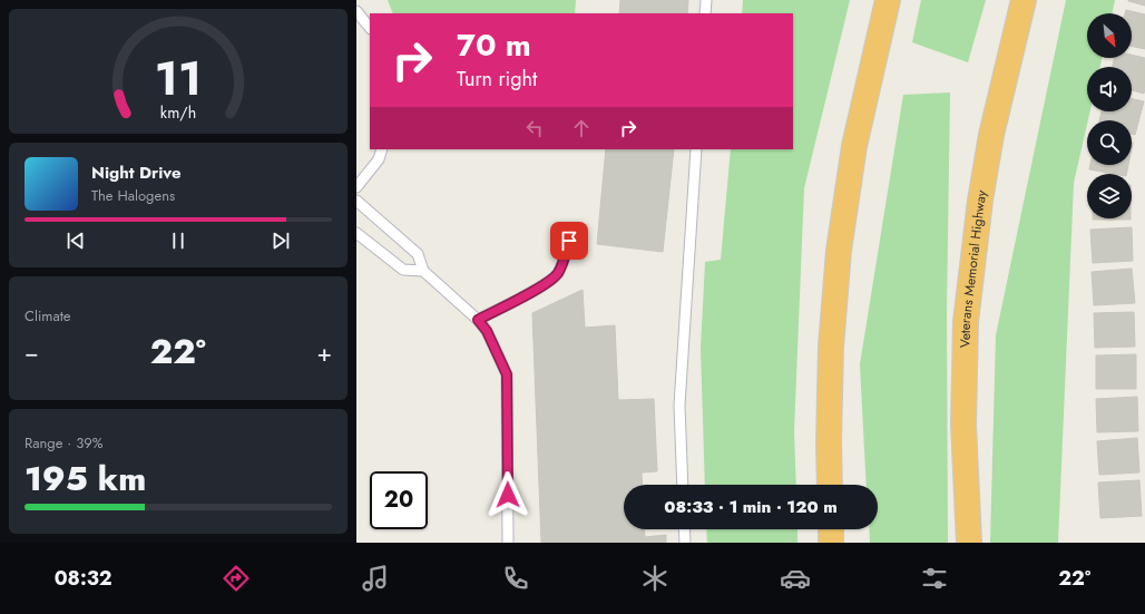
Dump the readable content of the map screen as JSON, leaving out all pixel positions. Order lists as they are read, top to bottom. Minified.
{"streets":{"highway":["Veterans Memorial Highway"]},"north":"bottom right","page":{"turn":["70 m","Turn right"],"song":["Night Drive","The Halogens"],"tile":["Climate",["Range · 39%","195 km"]],"heat":["−","22°","+"],"limit":"20","trip":"08:33 · 1 min · 120 m","tabs":["08:32","22°"],"gauge":["11","km/h"]}}
